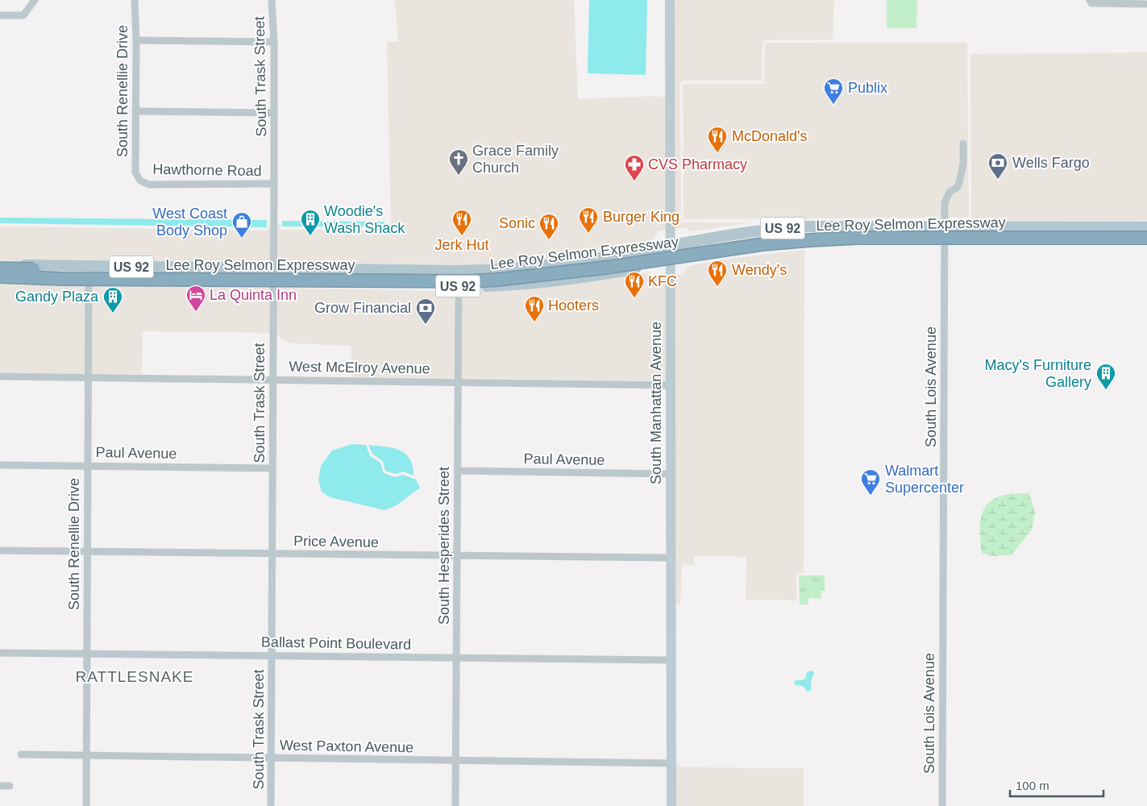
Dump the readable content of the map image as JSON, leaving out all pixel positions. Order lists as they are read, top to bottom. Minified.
{"streets":{"highway":["Lee Roy Selmon Expressway"],"main road":["US 92"],"street":["South Trask Street","South Renellie Drive","Hawthorne Road","West McElroy Avenue","South Lois Avenue","South Manhattan Avenue","Paul Avenue","Price Avenue","South Hesperides Street","Ballast Point Boulevard","West Paxton Avenue"]},"crossings":[["South Trask Street","Hawthorne Road"],["South Trask Street","US 92"],["South Trask Street","West McElroy Avenue"],["South Trask Street","Paul Avenue"],["South Trask Street","Price Avenue"],["South Trask Street","Ballast Point Boulevard"],["South Trask Street","West Paxton Avenue"],["South Renellie Drive","Hawthorne Road"],["South Renellie Drive","US 92"],["South Renellie Drive","West McElroy Avenue"],["South Renellie Drive","Paul Avenue"],["South Renellie Drive","Price Avenue"],["South Renellie Drive","Ballast Point Boulevard"],["South Renellie Drive","West Paxton Avenue"],["Lee Roy Selmon Expressway","US 92"],["US 92","South Lois Avenue"],["US 92","South Manhattan Avenue"],["US 92","South Hesperides Street"],["West McElroy Avenue","South Manhattan Avenue"],["West McElroy Avenue","South Hesperides Street"],["South Manhattan Avenue","Paul Avenue"],["South Manhattan Avenue","Price Avenue"],["South Manhattan Avenue","Ballast Point Boulevard"],["South Manhattan Avenue","West Paxton Avenue"],["Paul Avenue","South Hesperides Street"],["Price Avenue","South Hesperides Street"],["South Hesperides Street","Ballast Point Boulevard"],["South Hesperides Street","West Paxton Avenue"]],"districts":["RATTLESNAKE"],"places":{"supermarket":["Publix","Walmart Supercenter"],"restaurant":["McDonald's","Burger King","Jerk Hut","Sonic","Wendy's","KFC","Hooters"],"church":["Grace Family Church"],"bank":["Wells Fargo","Grow Financial"],"pharmacy":["CVS Pharmacy"],"building":["Woodie's Wash Shack","Gandy Plaza","Macy's Furniture Gallery"],"shop":["West Coast Body Shop"],"hotel":["La Quinta Inn"]},"scale_bar":"100 m"}
